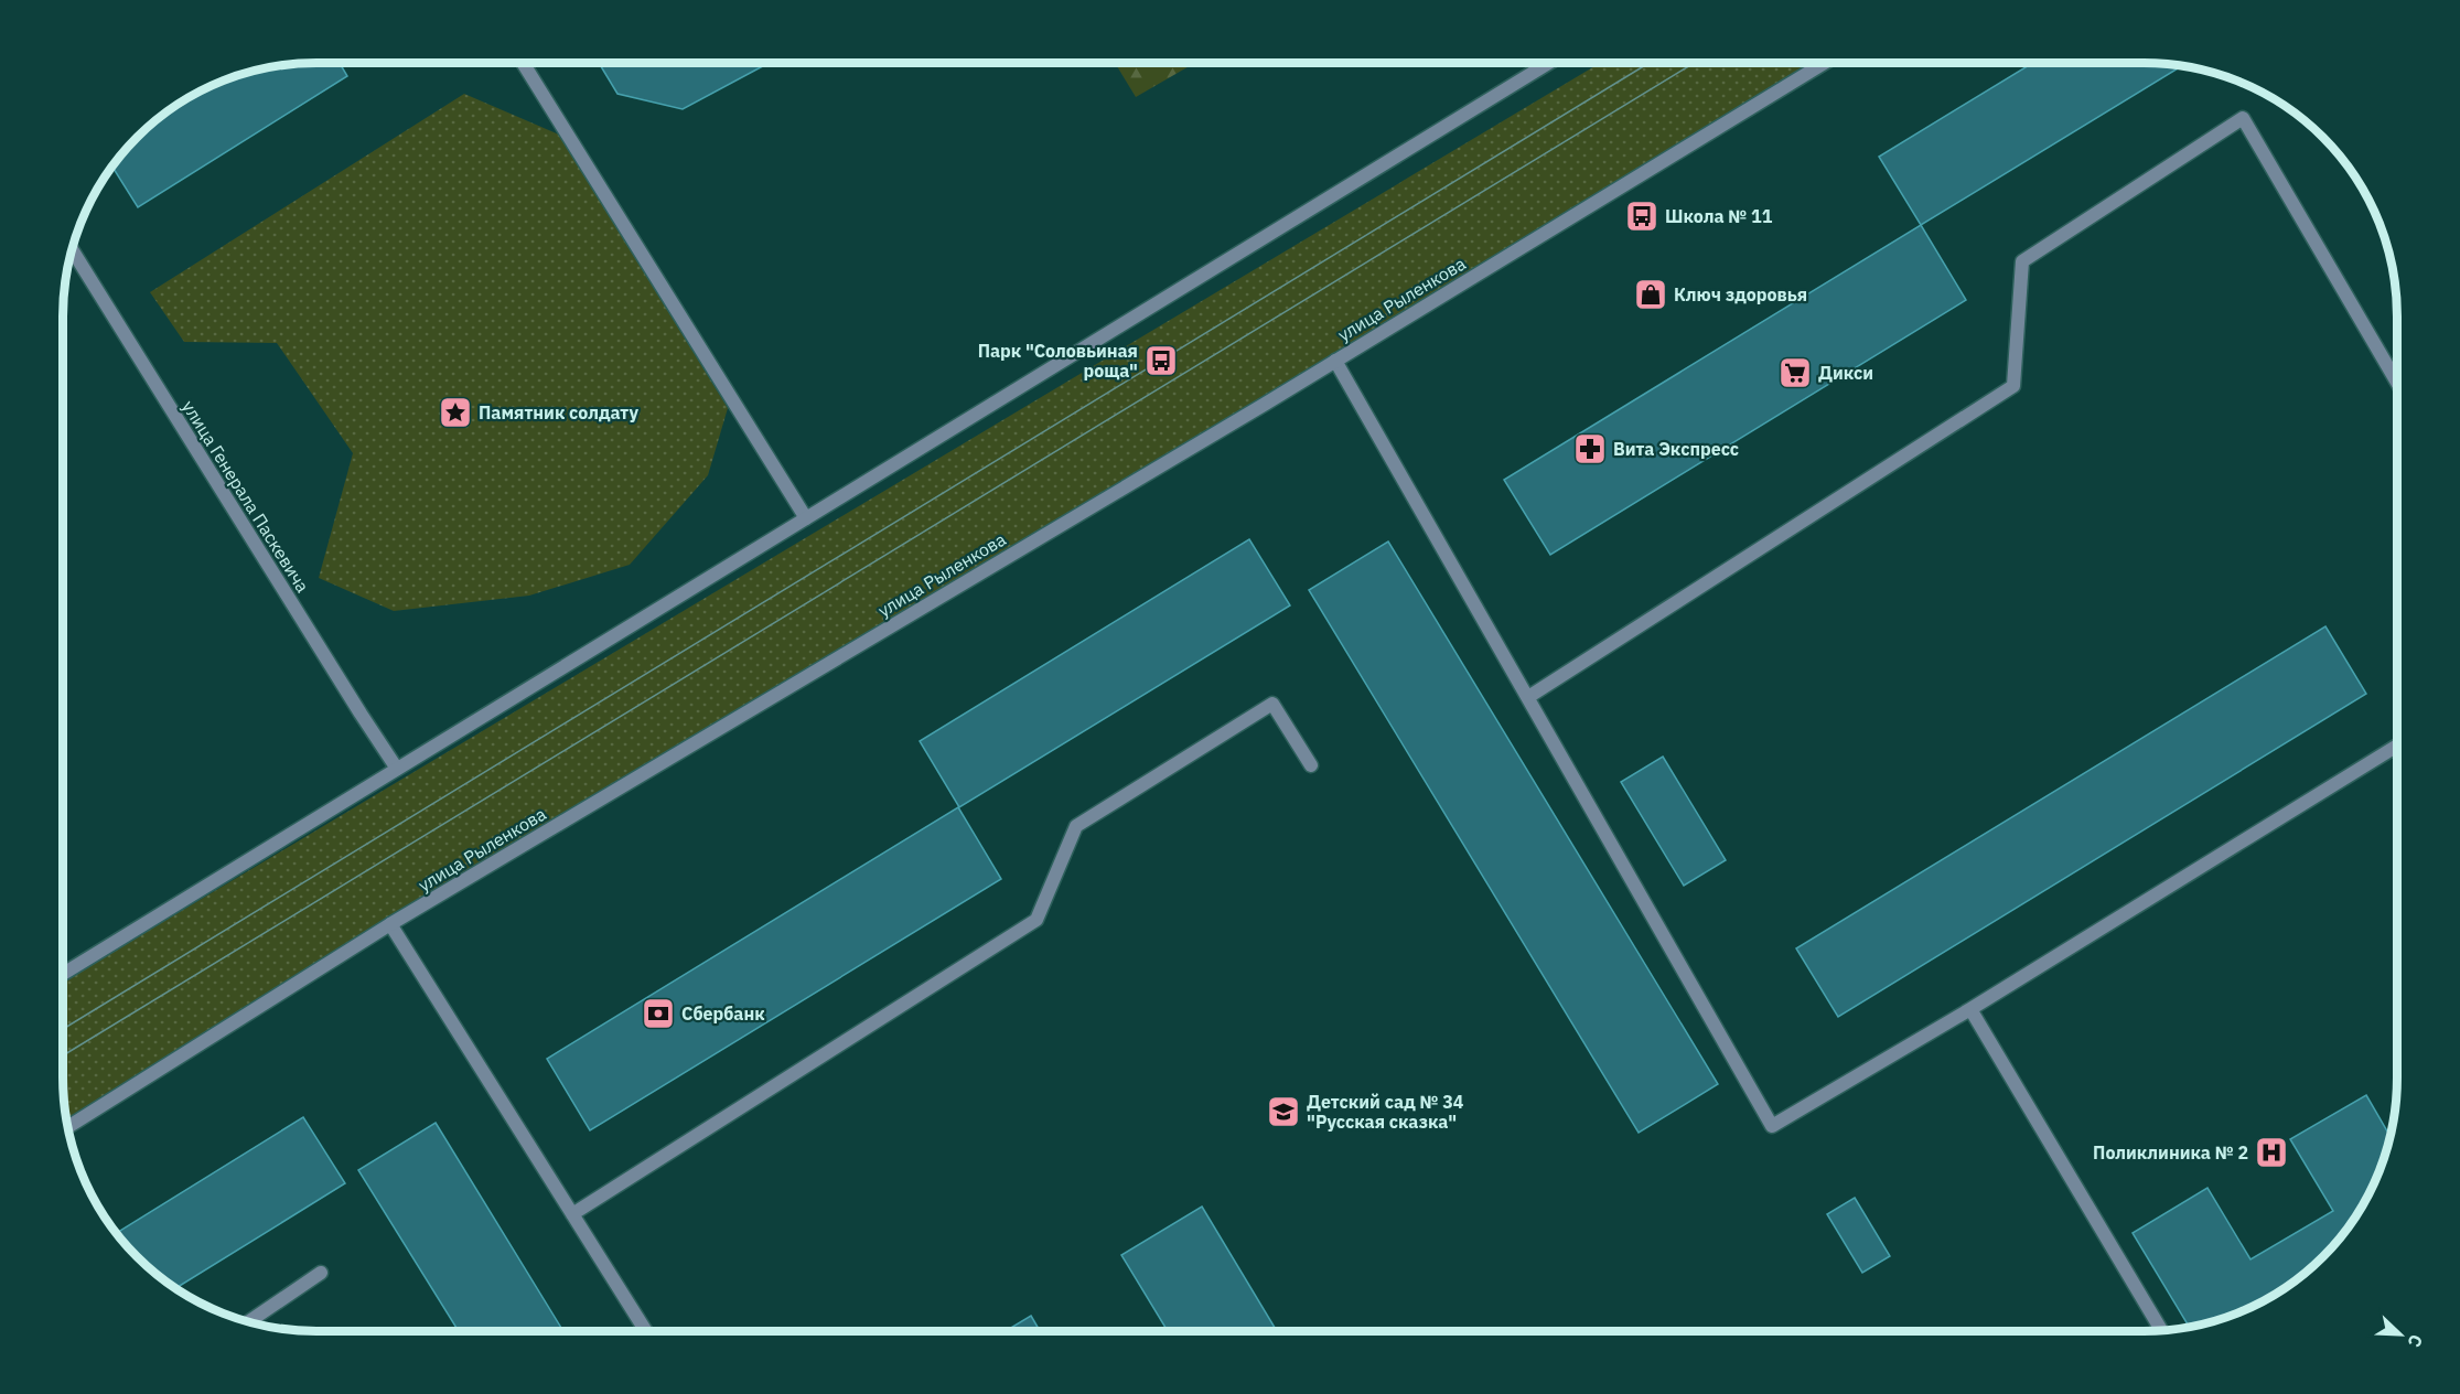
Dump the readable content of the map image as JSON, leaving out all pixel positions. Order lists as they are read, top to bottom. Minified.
{"streets":{"street":["улица Рыленкова","улица Генерала Паскевича"]},"places":{"bus stop":["Школа № 11","Парк \"Соловьиная роща\""],"shop":["Ключ здоровья"],"supermarket":["Дикси"],"place":["Памятник солдату"],"pharmacy":["Вита Экспресс"],"bank":["Сбербанк"],"school or university":["Детский сад № 34 \"Русская сказка\""],"hospital":["Поликлиника № 2"]},"north":"bottom right"}
